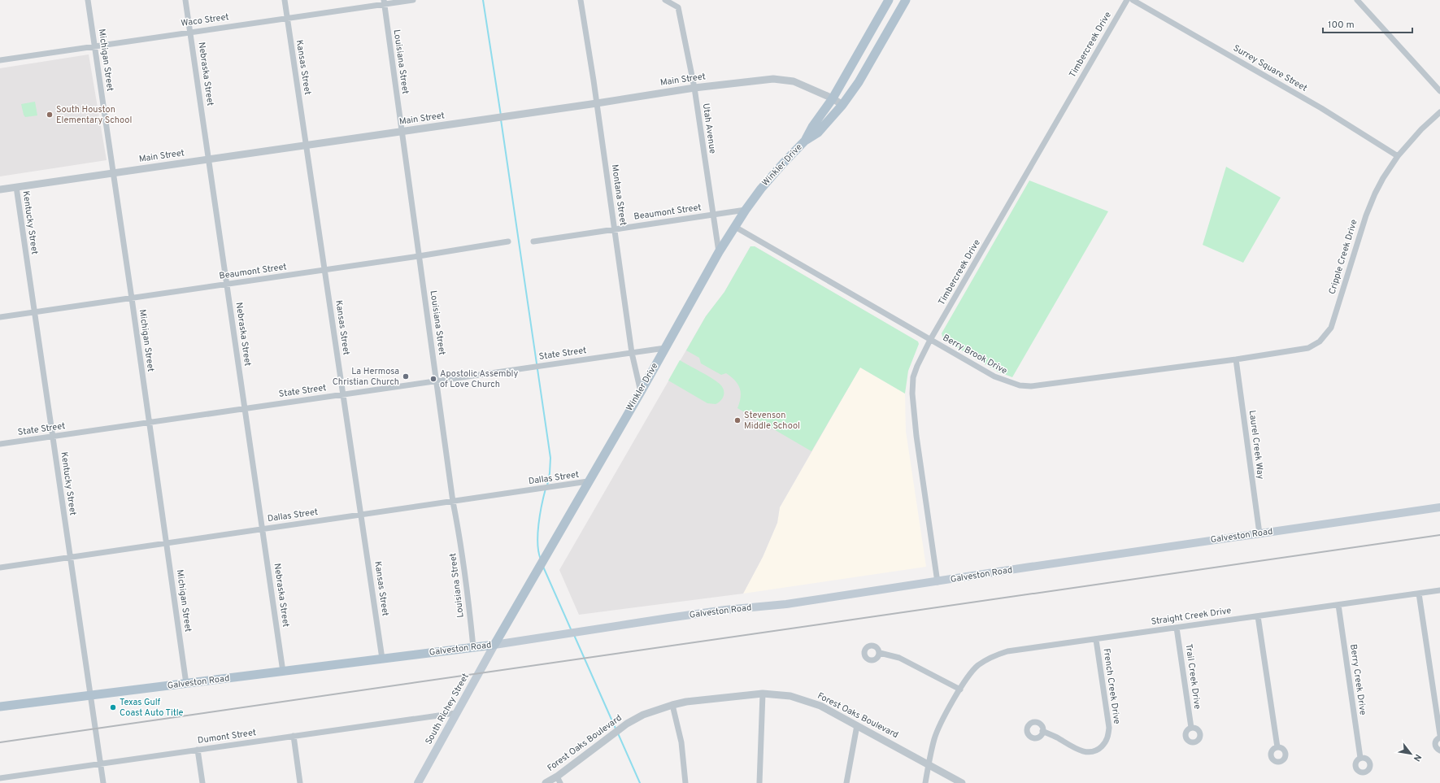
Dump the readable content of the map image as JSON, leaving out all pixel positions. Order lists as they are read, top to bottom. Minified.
{"streets":{"main road":["Winkler Drive","Galveston Road","South Richey Street"],"street":["Waco Street","Timbercreek Drive","Michigan Street","Louisiana Street","Kansas Street","Surrey Square Street","Nebraska Street","Main Street","Utah Avenue","Montana Street","Beaumont Street","Kentucky Street","Cripple Creek Drive","State Street","Berry Brook Drive","Laurel Creek Way","Dallas Street","Straight Creek Drive","Trail Creek Drive","Berry Creek Drive","French Creek Drive","Forest Oaks Boulevard","Dumont Street"]},"crossings":[["Waco Street","Michigan Street"],["Waco Street","Louisiana Street"],["Waco Street","Kansas Street"],["Waco Street","Nebraska Street"],["Timbercreek Drive","Berry Brook Drive"],["Timbercreek Drive","Galveston Road"],["Michigan Street","Main Street"],["Michigan Street","Beaumont Street"],["Michigan Street","State Street"],["Michigan Street","Dallas Street"],["Michigan Street","Galveston Road"],["Louisiana Street","Main Street"],["Louisiana Street","Beaumont Street"],["Louisiana Street","State Street"],["Louisiana Street","Dallas Street"],["Louisiana Street","Galveston Road"],["Kansas Street","Main Street"],["Kansas Street","Beaumont Street"],["Kansas Street","State Street"],["Kansas Street","Dallas Street"],["Kansas Street","Galveston Road"],["Surrey Square Street","Cripple Creek Drive"],["Nebraska Street","Main Street"],["Nebraska Street","Beaumont Street"],["Nebraska Street","State Street"],["Nebraska Street","Dallas Street"],["Nebraska Street","Galveston Road"],["Main Street","Utah Avenue"],["Main Street","Winkler Drive"],["Main Street","Montana Street"],["Main Street","Kentucky Street"],["Utah Avenue","Winkler Drive"],["Utah Avenue","Beaumont Street"],["Winkler Drive","Montana Street"],["Winkler Drive","Beaumont Street"],["Winkler Drive","State Street"],["Winkler Drive","Berry Brook Drive"],["Winkler Drive","Dallas Street"],["Winkler Drive","Galveston Road"],["Winkler Drive","South Richey Street"],["Montana Street","Beaumont Street"],["Montana Street","State Street"],["Beaumont Street","Kentucky Street"],["Kentucky Street","State Street"],["Kentucky Street","Dallas Street"],["Kentucky Street","Galveston Road"],["Kentucky Street","Dumont Street"],["Cripple Creek Drive","Berry Brook Drive"],["Cripple Creek Drive","Laurel Creek Way"],["Berry Brook Drive","Laurel Creek Way"],["Laurel Creek Way","Galveston Road"],["Galveston Road","South Richey Street"],["Straight Creek Drive","Trail Creek Drive"],["Straight Creek Drive","Berry Creek Drive"],["Straight Creek Drive","French Creek Drive"],["Straight Creek Drive","Forest Oaks Boulevard"],["South Richey Street","Dumont Street"]],"places":["South Houston Elementary School","La Hermosa Christian Church","Apostolic Assembly of Love Church","Stevenson Middle School","Texas Gulf Coast Auto Title"],"scale_bar":"100 m","north":"bottom right"}
